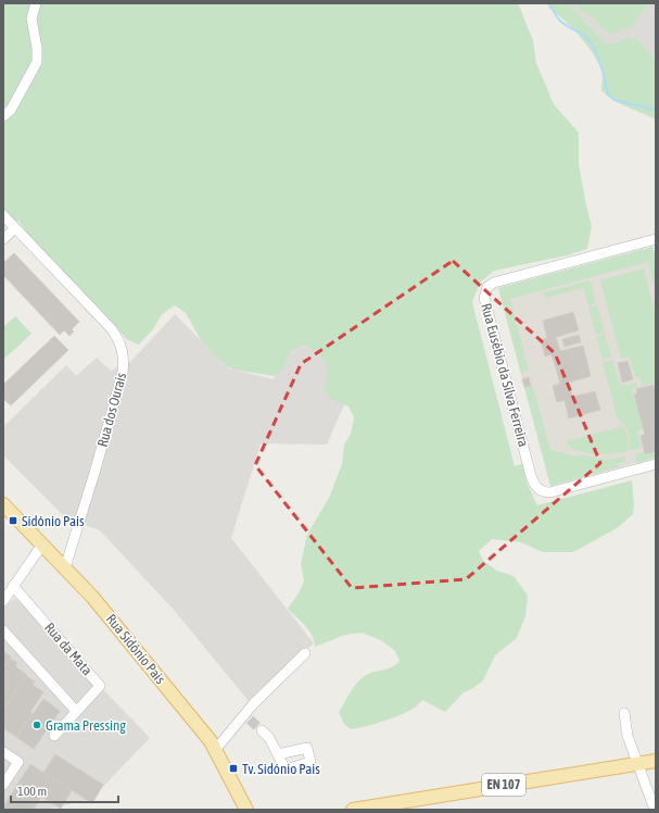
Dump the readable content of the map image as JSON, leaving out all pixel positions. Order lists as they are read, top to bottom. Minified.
{"streets":{"main road":["Rua Sidónio Pais","EN 107"],"street":["Rua Eusébio da Silva Ferreira","Rua dos Ourais","Rua da Mata"]},"crossings":[["Rua dos Ourais","Rua Sidónio Pais"]],"places":{"transit":["Sidónio Pais","Tv. Sidónio Pais"],"other":["Grama Pressing"]},"scale_bar":"100 m"}
